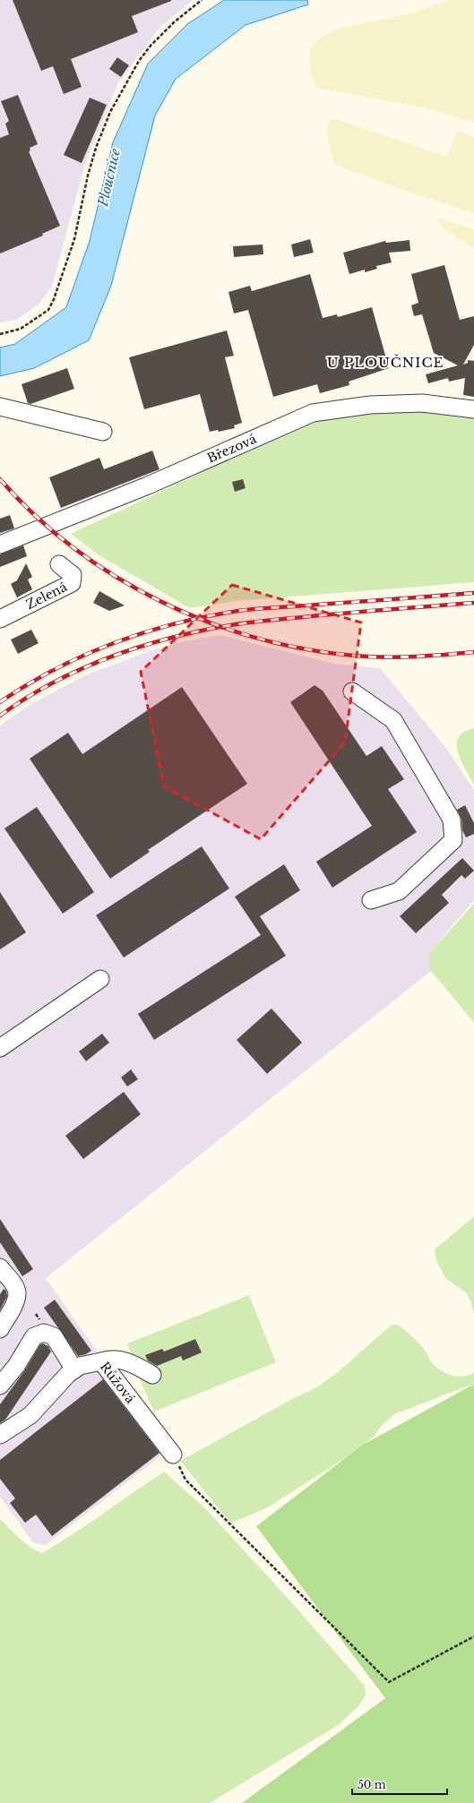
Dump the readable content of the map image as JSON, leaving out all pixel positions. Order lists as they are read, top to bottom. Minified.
{"streets":{"street":["Březová","Zelená","Růžová"]},"districts":["U PLOUČNICE"],"water":["Ploučnice"],"scale_bar":"50 m"}
